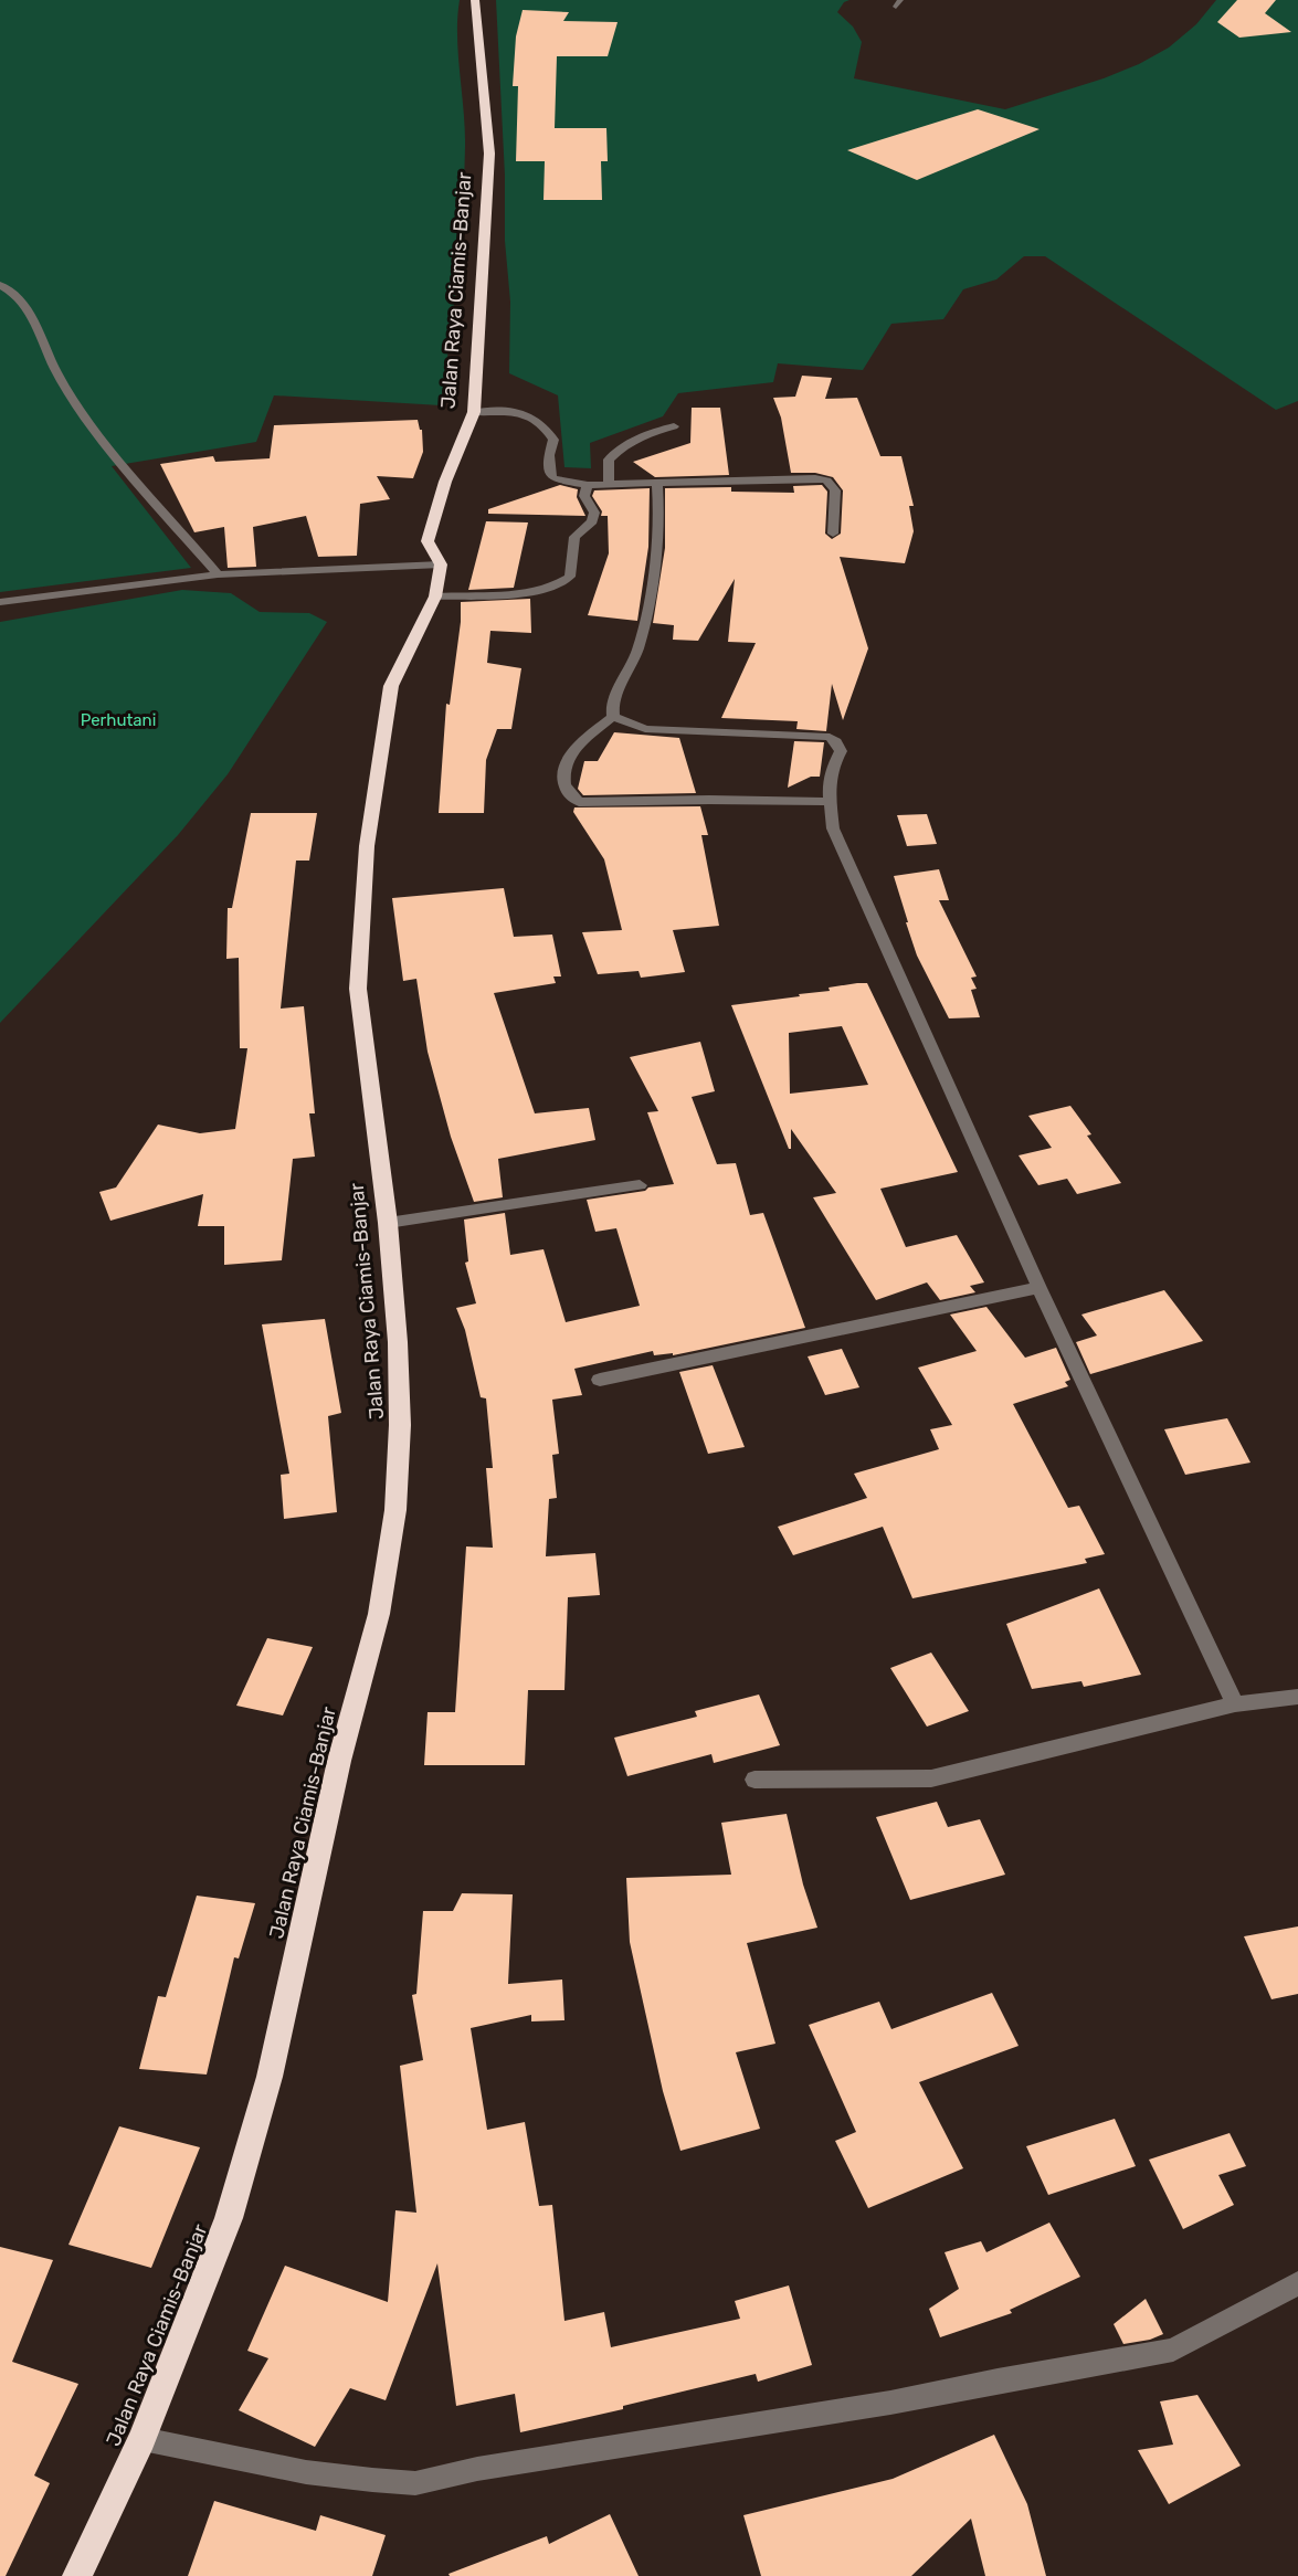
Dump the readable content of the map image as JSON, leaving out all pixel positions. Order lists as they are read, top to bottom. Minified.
{"streets":{"highway":["Jalan Raya Ciamis-Banjar"]},"parks":["Perhutani"]}
